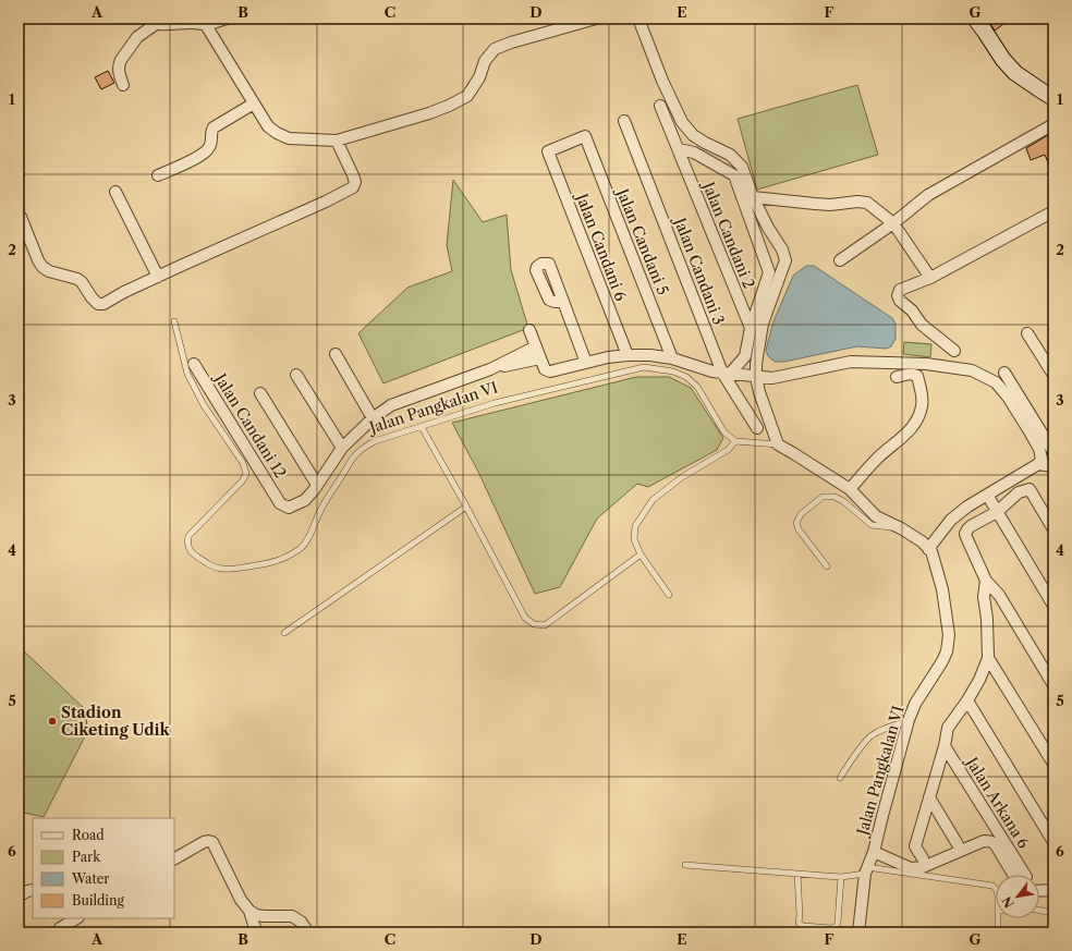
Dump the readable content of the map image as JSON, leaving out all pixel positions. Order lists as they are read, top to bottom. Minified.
{"streets":{"street":["Jalan Candani 2","Jalan Candani 5","Jalan Candani 6","Jalan Candani 3","Jalan Pangkalan VI","Jalan Candani 12","Jalan Arkana 6"]},"crossings":[["Jalan Candani 5","Jalan Candani 6"]],"places":["Stadion Ciketing Udik"],"legend":["Road","Park","Water","Building"],"north":"bottom left","grid":{"columns":["A","B","C","D","E","F","G"],"rows":["1","2","3","4","5","6"]}}
